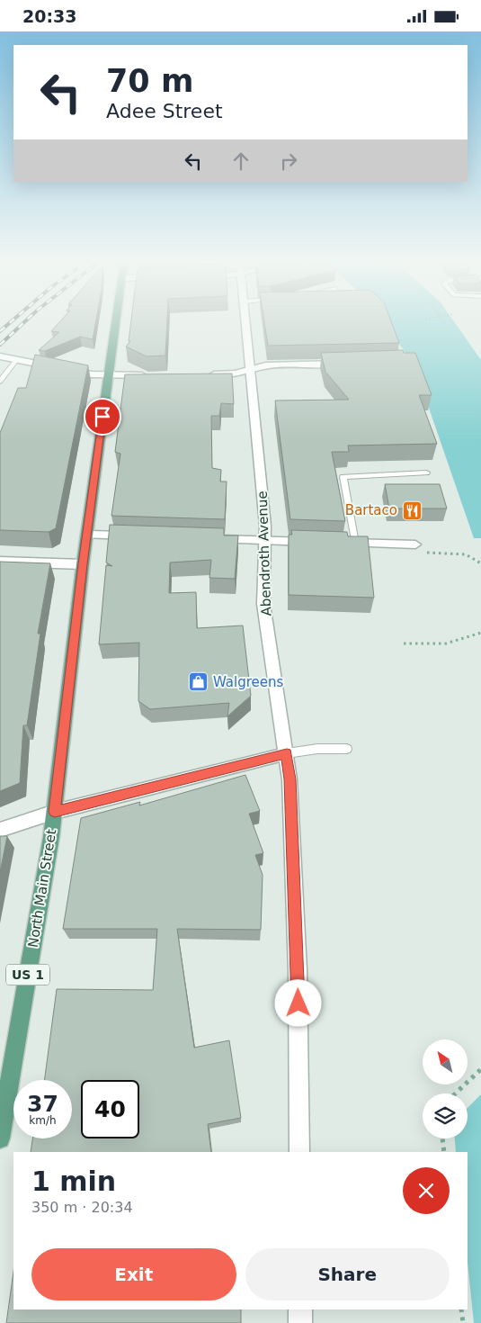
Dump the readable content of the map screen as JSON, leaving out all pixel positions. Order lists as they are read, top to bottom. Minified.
{"streets":{"main road":["North Main Street","US 1"],"street":["Abendroth Avenue"]},"places":{"restaurant":["Bartaco"],"shop":["Walgreens"]},"north":"top left","page":{"status":"20:33","turn":["70 m","Adee Street"],"speed":"37 km/h","limit":"40","heading":["1 min","350 m · 20:34"],"buttons":["Exit","Share"]}}
